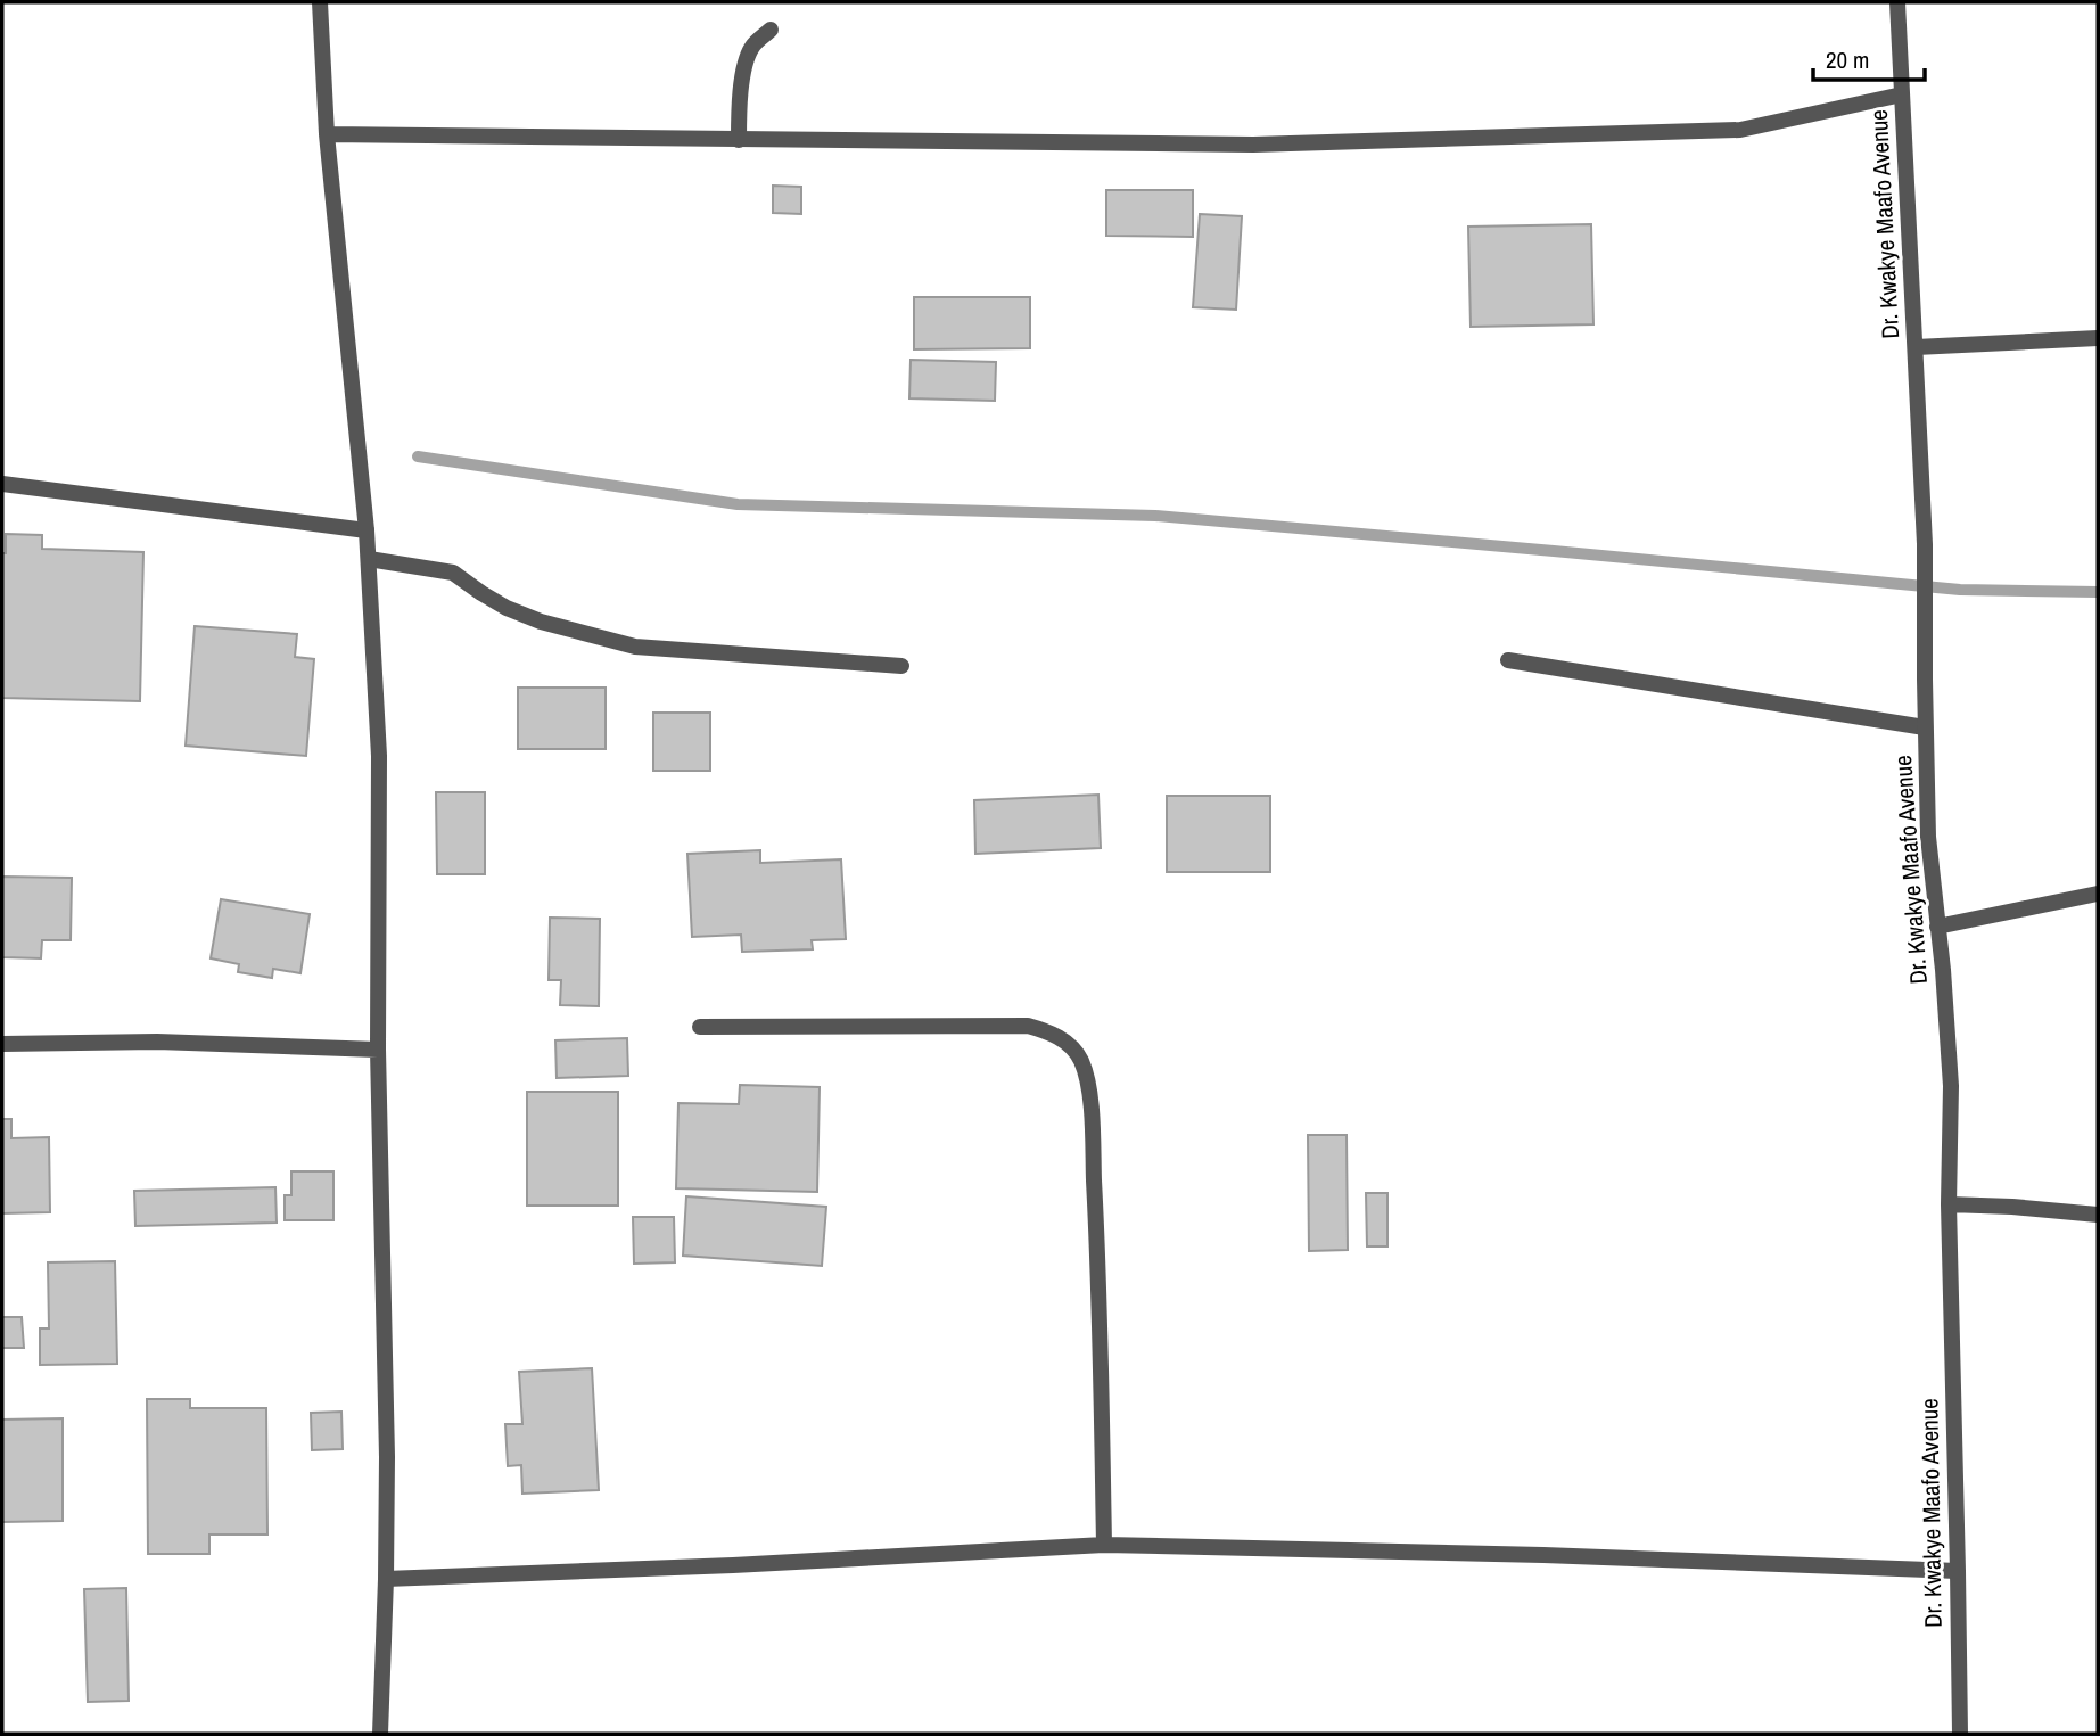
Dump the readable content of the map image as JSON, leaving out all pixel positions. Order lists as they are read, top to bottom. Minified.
{"streets":{"street":["Dr. Kwakye Maafo Avenue"]},"scale_bar":"20 m"}
